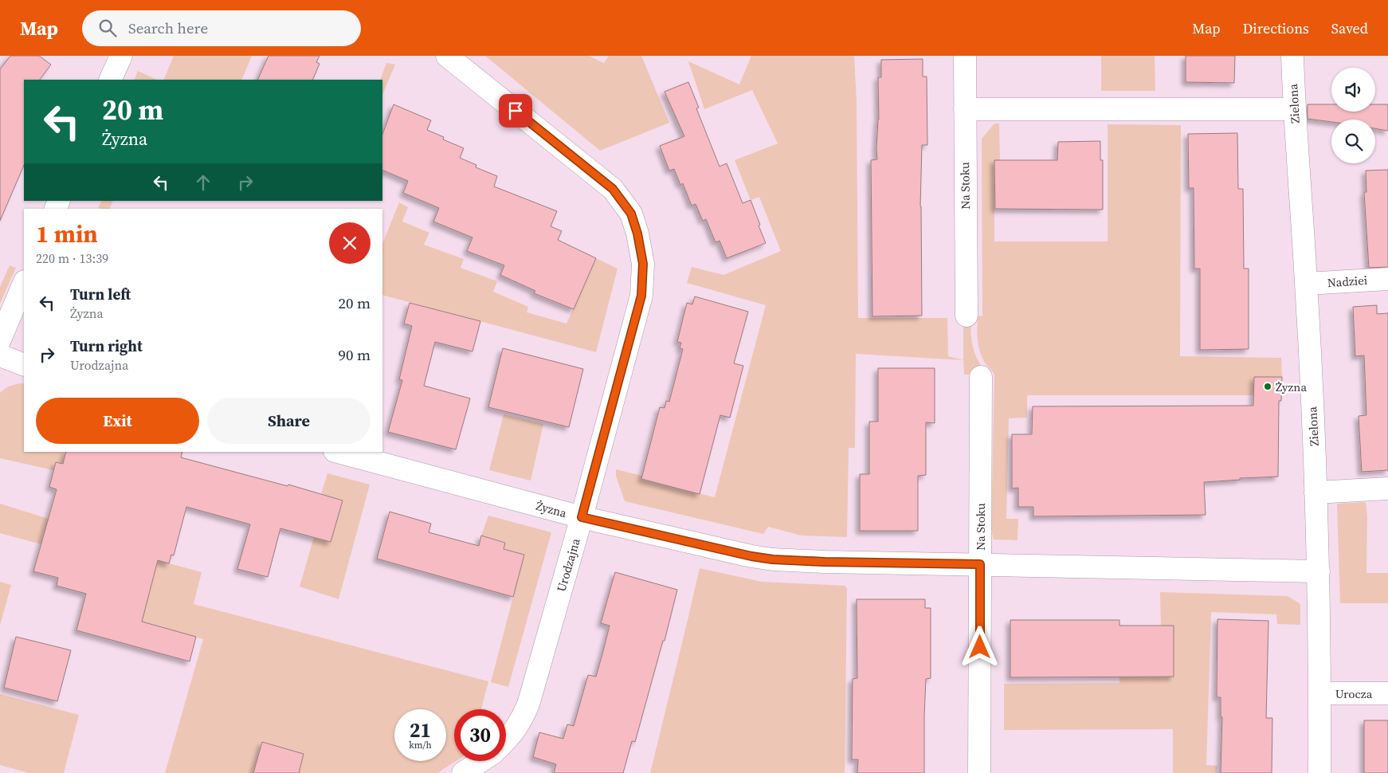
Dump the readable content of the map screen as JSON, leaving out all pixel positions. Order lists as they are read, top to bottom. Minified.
{"streets":{"street":["Zielona","Na Stoku","Nadziei","Żyzna","Urodzajna","Urocza"]},"crossings":[["Zielona","Nadziei"],["Zielona","Żyzna"],["Zielona","Urocza"],["Na Stoku","Żyzna"],["Żyzna","Urodzajna"]],"places":["Żyzna"],"page":{"header":"Map","search":"Search here","nav":["Map","Directions","Saved"],"turn":["20 m","Żyzna"],"heading":["1 min","220 m · 13:39"],"list":[{"name":"Turn left","note":"Żyzna","value":"20 m"},{"name":"Turn right","note":"Urodzajna","value":"90 m"}],"buttons":["Exit","Share"],"speed":"21 km/h","limit":"30"}}
